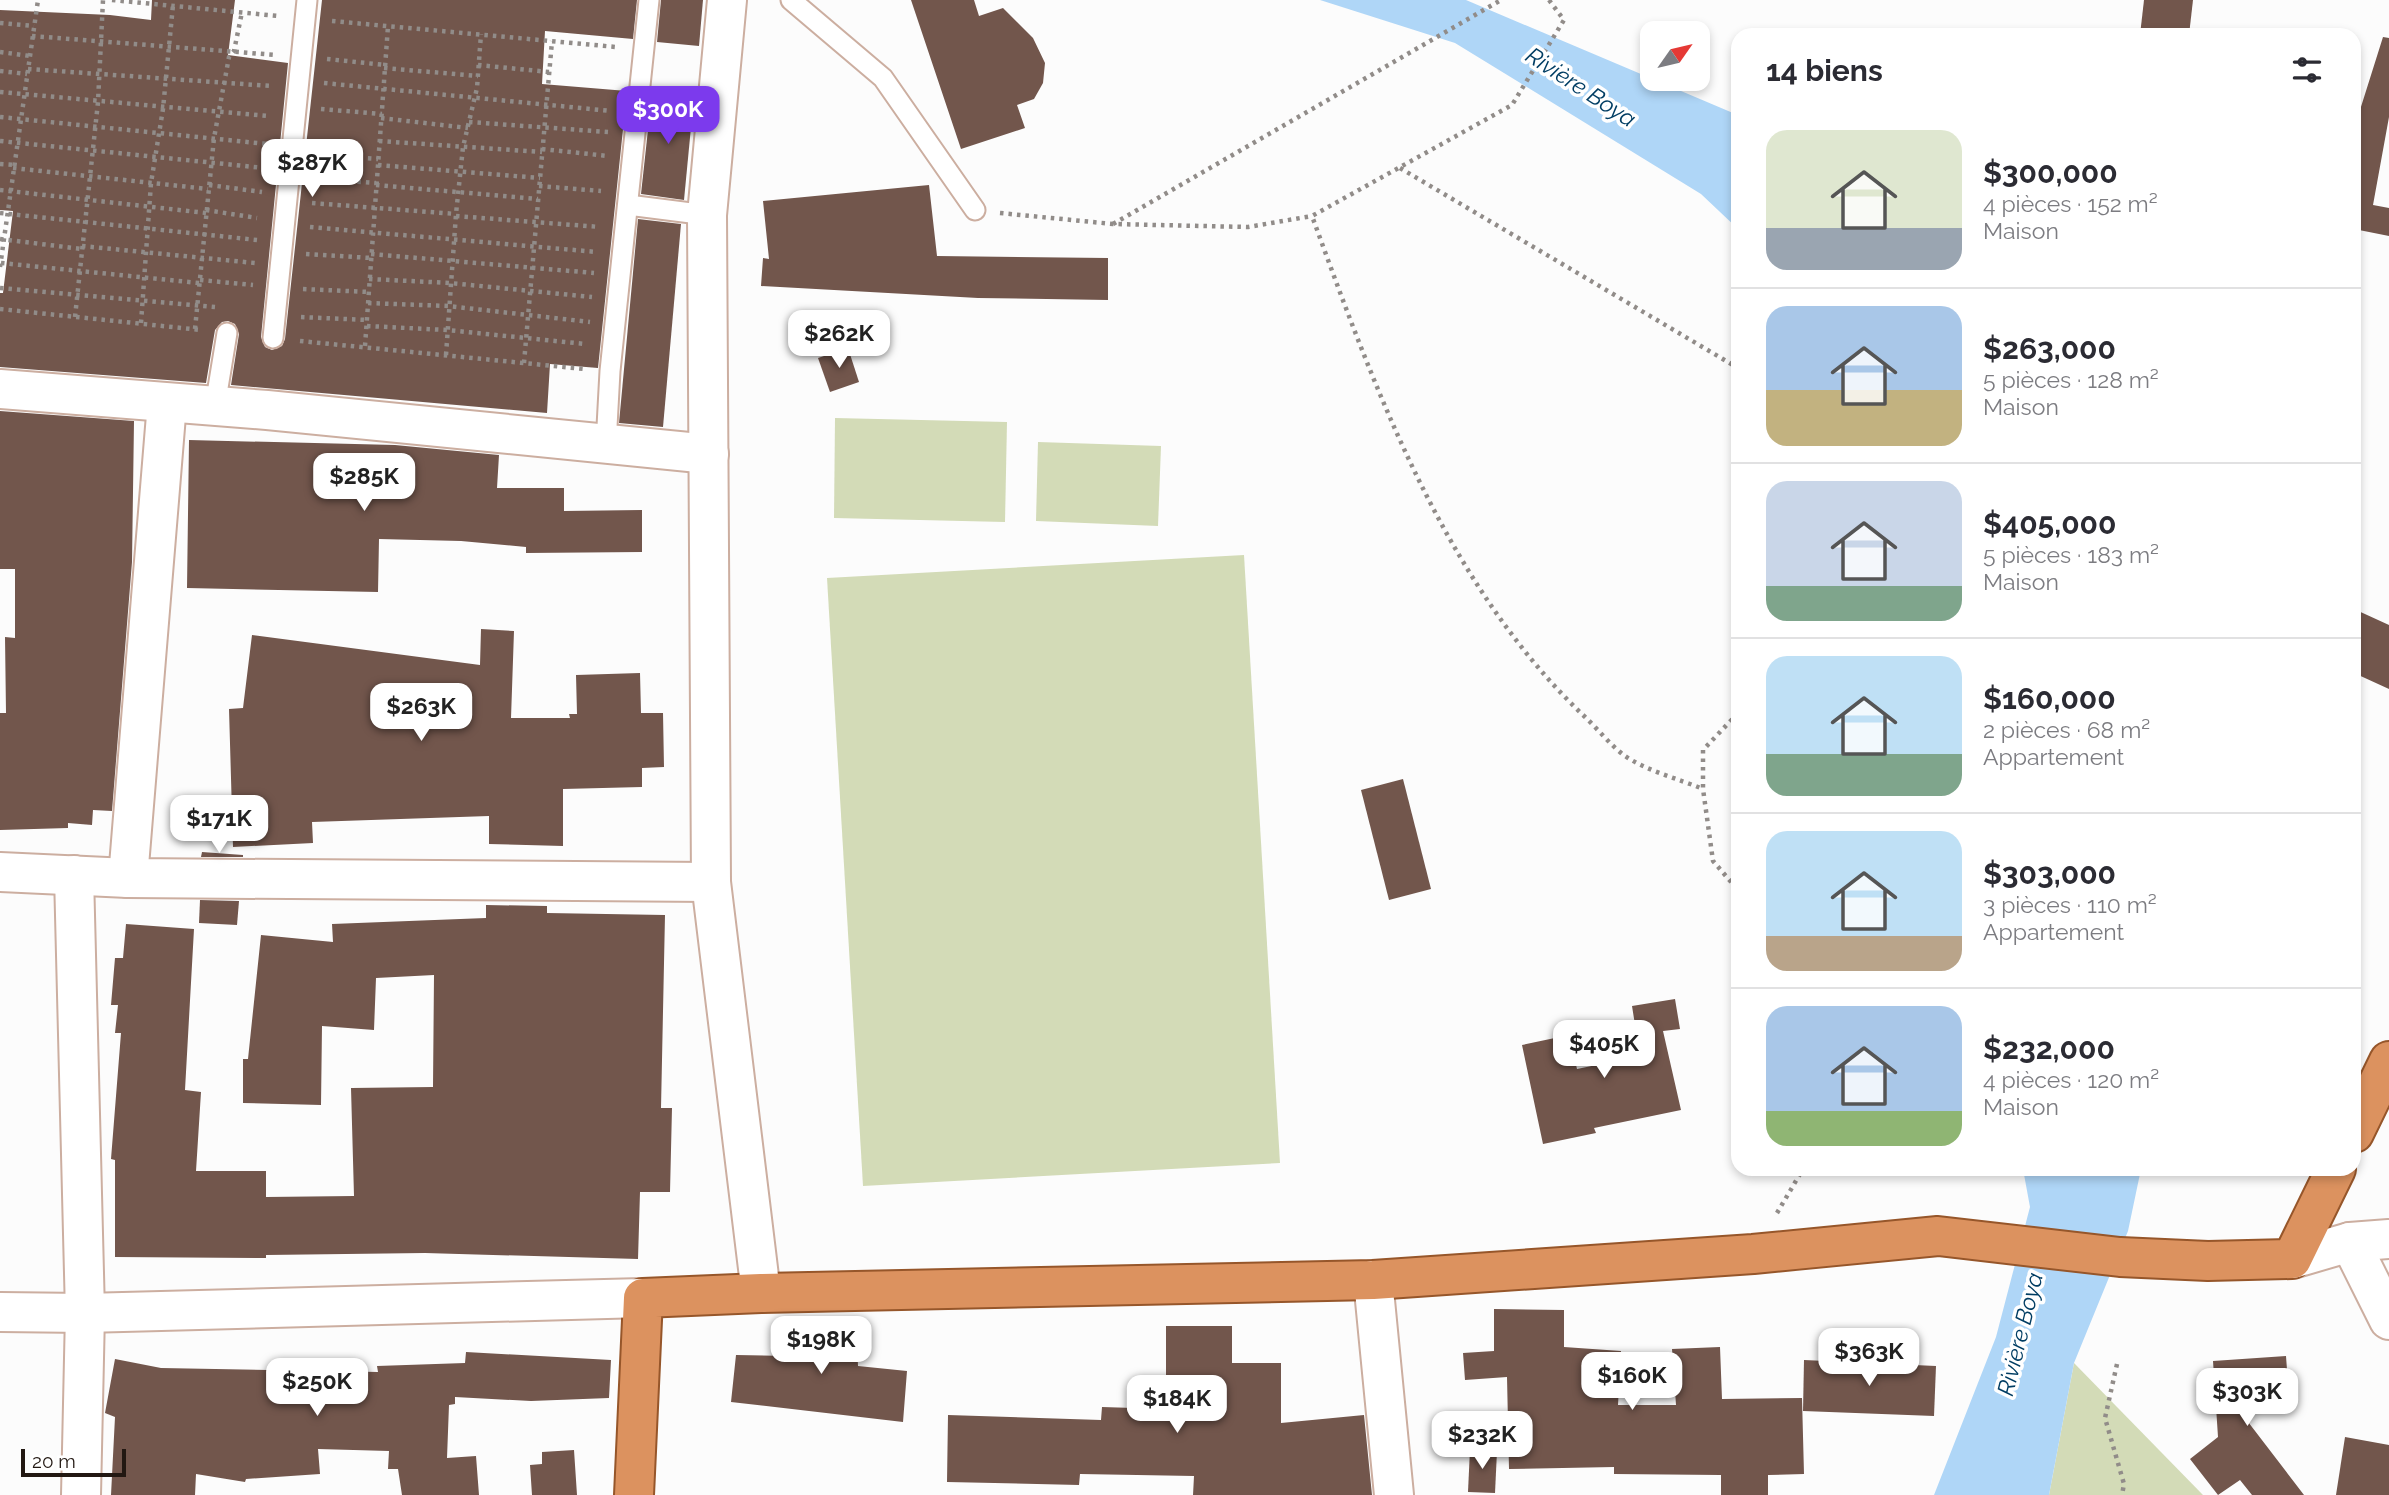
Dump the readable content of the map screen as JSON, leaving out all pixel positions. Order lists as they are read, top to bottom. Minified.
{"water":["Rivière Boya"],"scale_bar":"20 m","north":"top right","page":{"heading":"14 biens","price":["$300K","$287K","$262K","$285K","$263K","$171K","$405K","$198K","$363K","$160K","$250K","$303K","$184K","$232K"],"list":[{"name":"$300,000","note":"4 pièces · 152 m² · Maison"},{"name":"$263,000","note":"5 pièces · 128 m² · Maison"},{"name":"$405,000","note":"5 pièces · 183 m² · Maison"},{"name":"$160,000","note":"2 pièces · 68 m² · Appartement"},{"name":"$303,000","note":"3 pièces · 110 m² · Appartement"},{"name":"$232,000","note":"4 pièces · 120 m² · Maison"}],"scale":"20 m"}}
